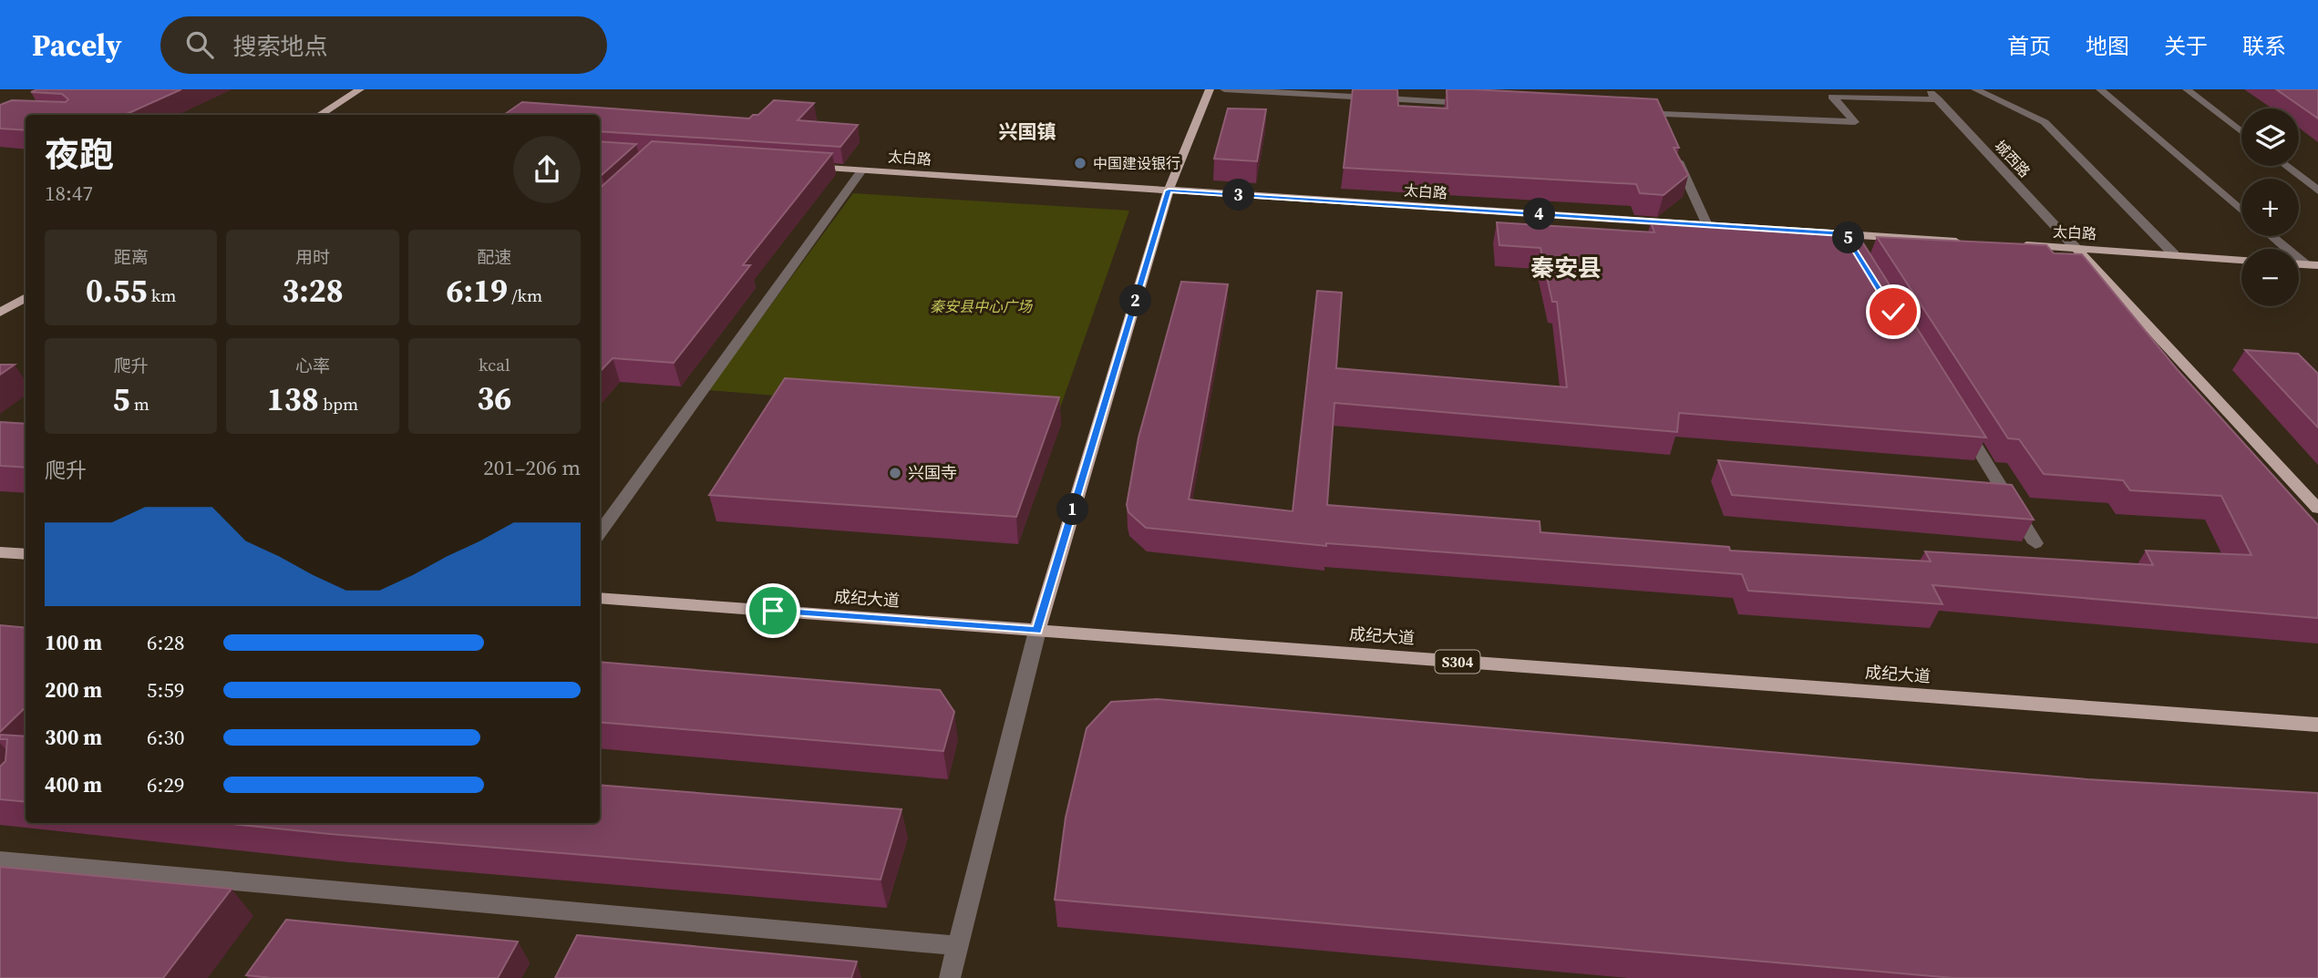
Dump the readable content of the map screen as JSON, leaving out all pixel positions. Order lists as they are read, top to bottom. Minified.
{"streets":{"main road":["太白路","成纪大道","S304"],"street":["城西路"]},"crossings":[["太白路","城西路"]],"districts":["兴国镇","秦安县"],"parks":["秦安县中心广场"],"places":["中国建设银行","兴国寺"],"page":{"header":"Pacely","search":"搜索地点","nav":["首页","地图","关于","联系"],"map_buttons":["+","−"],"heading":["夜跑","18:47"],"pins":["3","4","5","2","1"],"stats":[["距离","0.55 km"],["用时","3:28"],["配速","6:19 /km"],["爬升","5 m"],["心率","138 bpm"],["kcal","36"]],"chart":["爬升","201–206 m"],"list":[{"name":"100 m","note":"6:28"},{"name":"200 m","note":"5:59"},{"name":"300 m","note":"6:30"},{"name":"400 m","note":"6:29"}]}}
